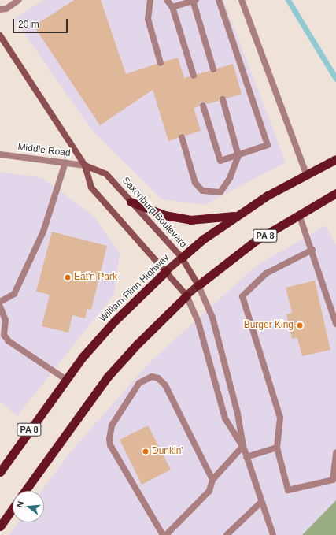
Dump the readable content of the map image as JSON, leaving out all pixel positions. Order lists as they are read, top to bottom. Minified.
{"streets":{"highway":["PA 8","William Flinn Highway"],"main road":["Saxonburg Boulevard"],"street":["Middle Road"]},"crossings":[["Middle Road","Saxonburg Boulevard"],["Saxonburg Boulevard","PA 8"],["Saxonburg Boulevard","William Flinn Highway"]],"places":["Eat'n Park","Burger King","Dunkin'"],"scale_bar":"20 m","north":"left"}
